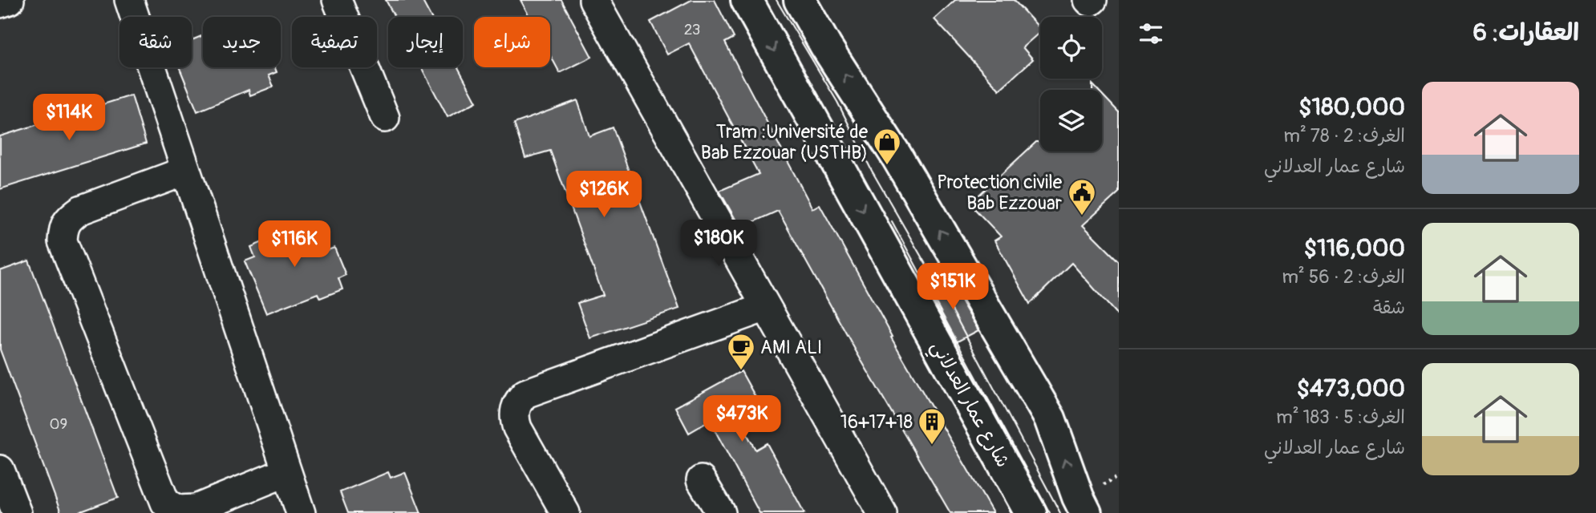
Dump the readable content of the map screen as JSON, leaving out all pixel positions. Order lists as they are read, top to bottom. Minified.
{"streets":{"main road":["شارع عمار العدلاني"]},"places":{"shop":["Tram :Université de Bab Ezzouar (USTHB)"],"public building":["Protection civile Bab Ezzouar"],"cafe":["AMI ALI"],"building":["16+17+18"]},"house_numbers":["23","09"],"page":{"heading":"العقارات: 6","chip":["شراء","إيجار","تصفية","جديد","شقة"],"list":[{"name":"$180,000","note":"الغرف: 2 · 78 m² · شارع عمار العدلاني"},{"name":"$116,000","note":"الغرف: 2 · 56 m² · شقة"},{"name":"$473,000","note":"الغرف: 5 · 183 m² · شارع عمار العدلاني"}],"price":["$114K","$126K","$180K","$116K","$151K","$473K"]}}
